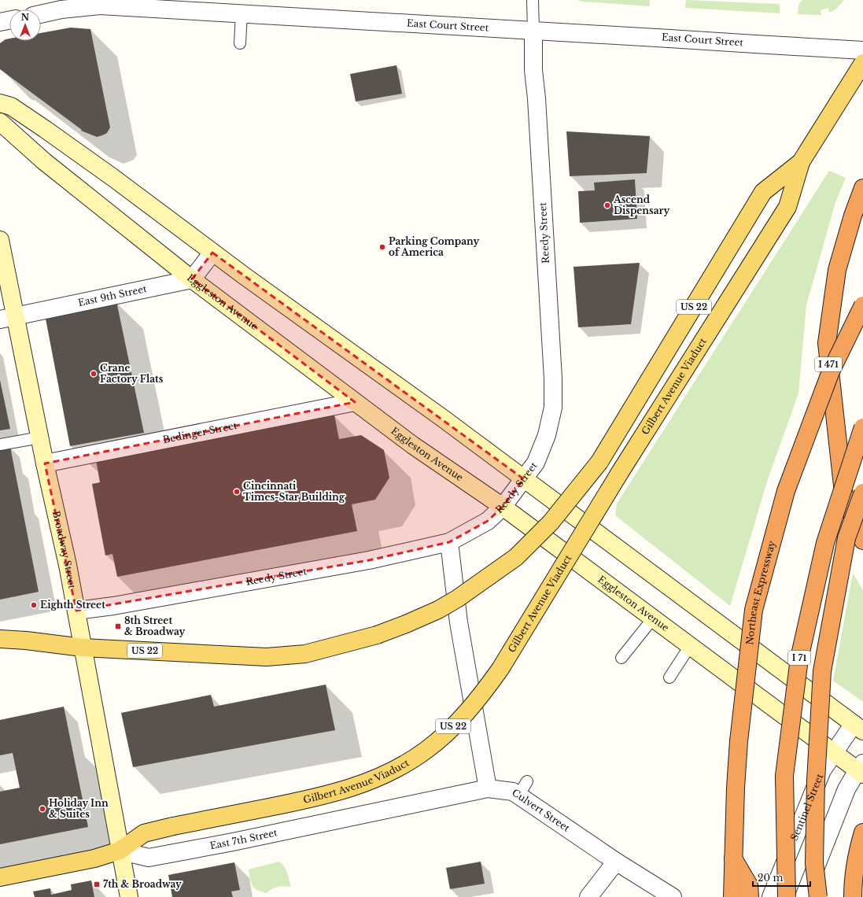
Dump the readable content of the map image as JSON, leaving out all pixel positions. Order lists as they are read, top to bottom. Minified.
{"streets":{"highway":["I 471","Northeast Expressway","I 71"],"main road":["Eggleston Avenue","US 22","Gilbert Avenue Viaduct","Broadway Street"],"street":["East Court Street","Reedy Street","East 9th Street","Bedinger Street","Sentinel Street","Culvert Street","East 7th Street"]},"crossings":[["East Court Street","Reedy Street"],["Reedy Street","Eggleston Avenue"],["Reedy Street","Broadway Street"],["East 9th Street","Eggleston Avenue"],["East 9th Street","Broadway Street"],["Eggleston Avenue","Bedinger Street"],["Eggleston Avenue","Sentinel Street"],["US 22","Gilbert Avenue Viaduct"],["US 22","Broadway Street"],["US 22","East 7th Street"],["Gilbert Avenue Viaduct","Broadway Street"],["Gilbert Avenue Viaduct","East 7th Street"],["Bedinger Street","Broadway Street"],["Broadway Street","East 7th Street"],["Culvert Street","East 7th Street"]],"places":{"other":["Ascend Dispensary","Parking Company of America","Crane Factory Flats","Cincinnati Times-Star Building","Eighth Street","Holiday Inn & Suites"],"transit":["8th Street & Broadway","7th & Broadway"]},"scale_bar":"20 m","north":"top"}
